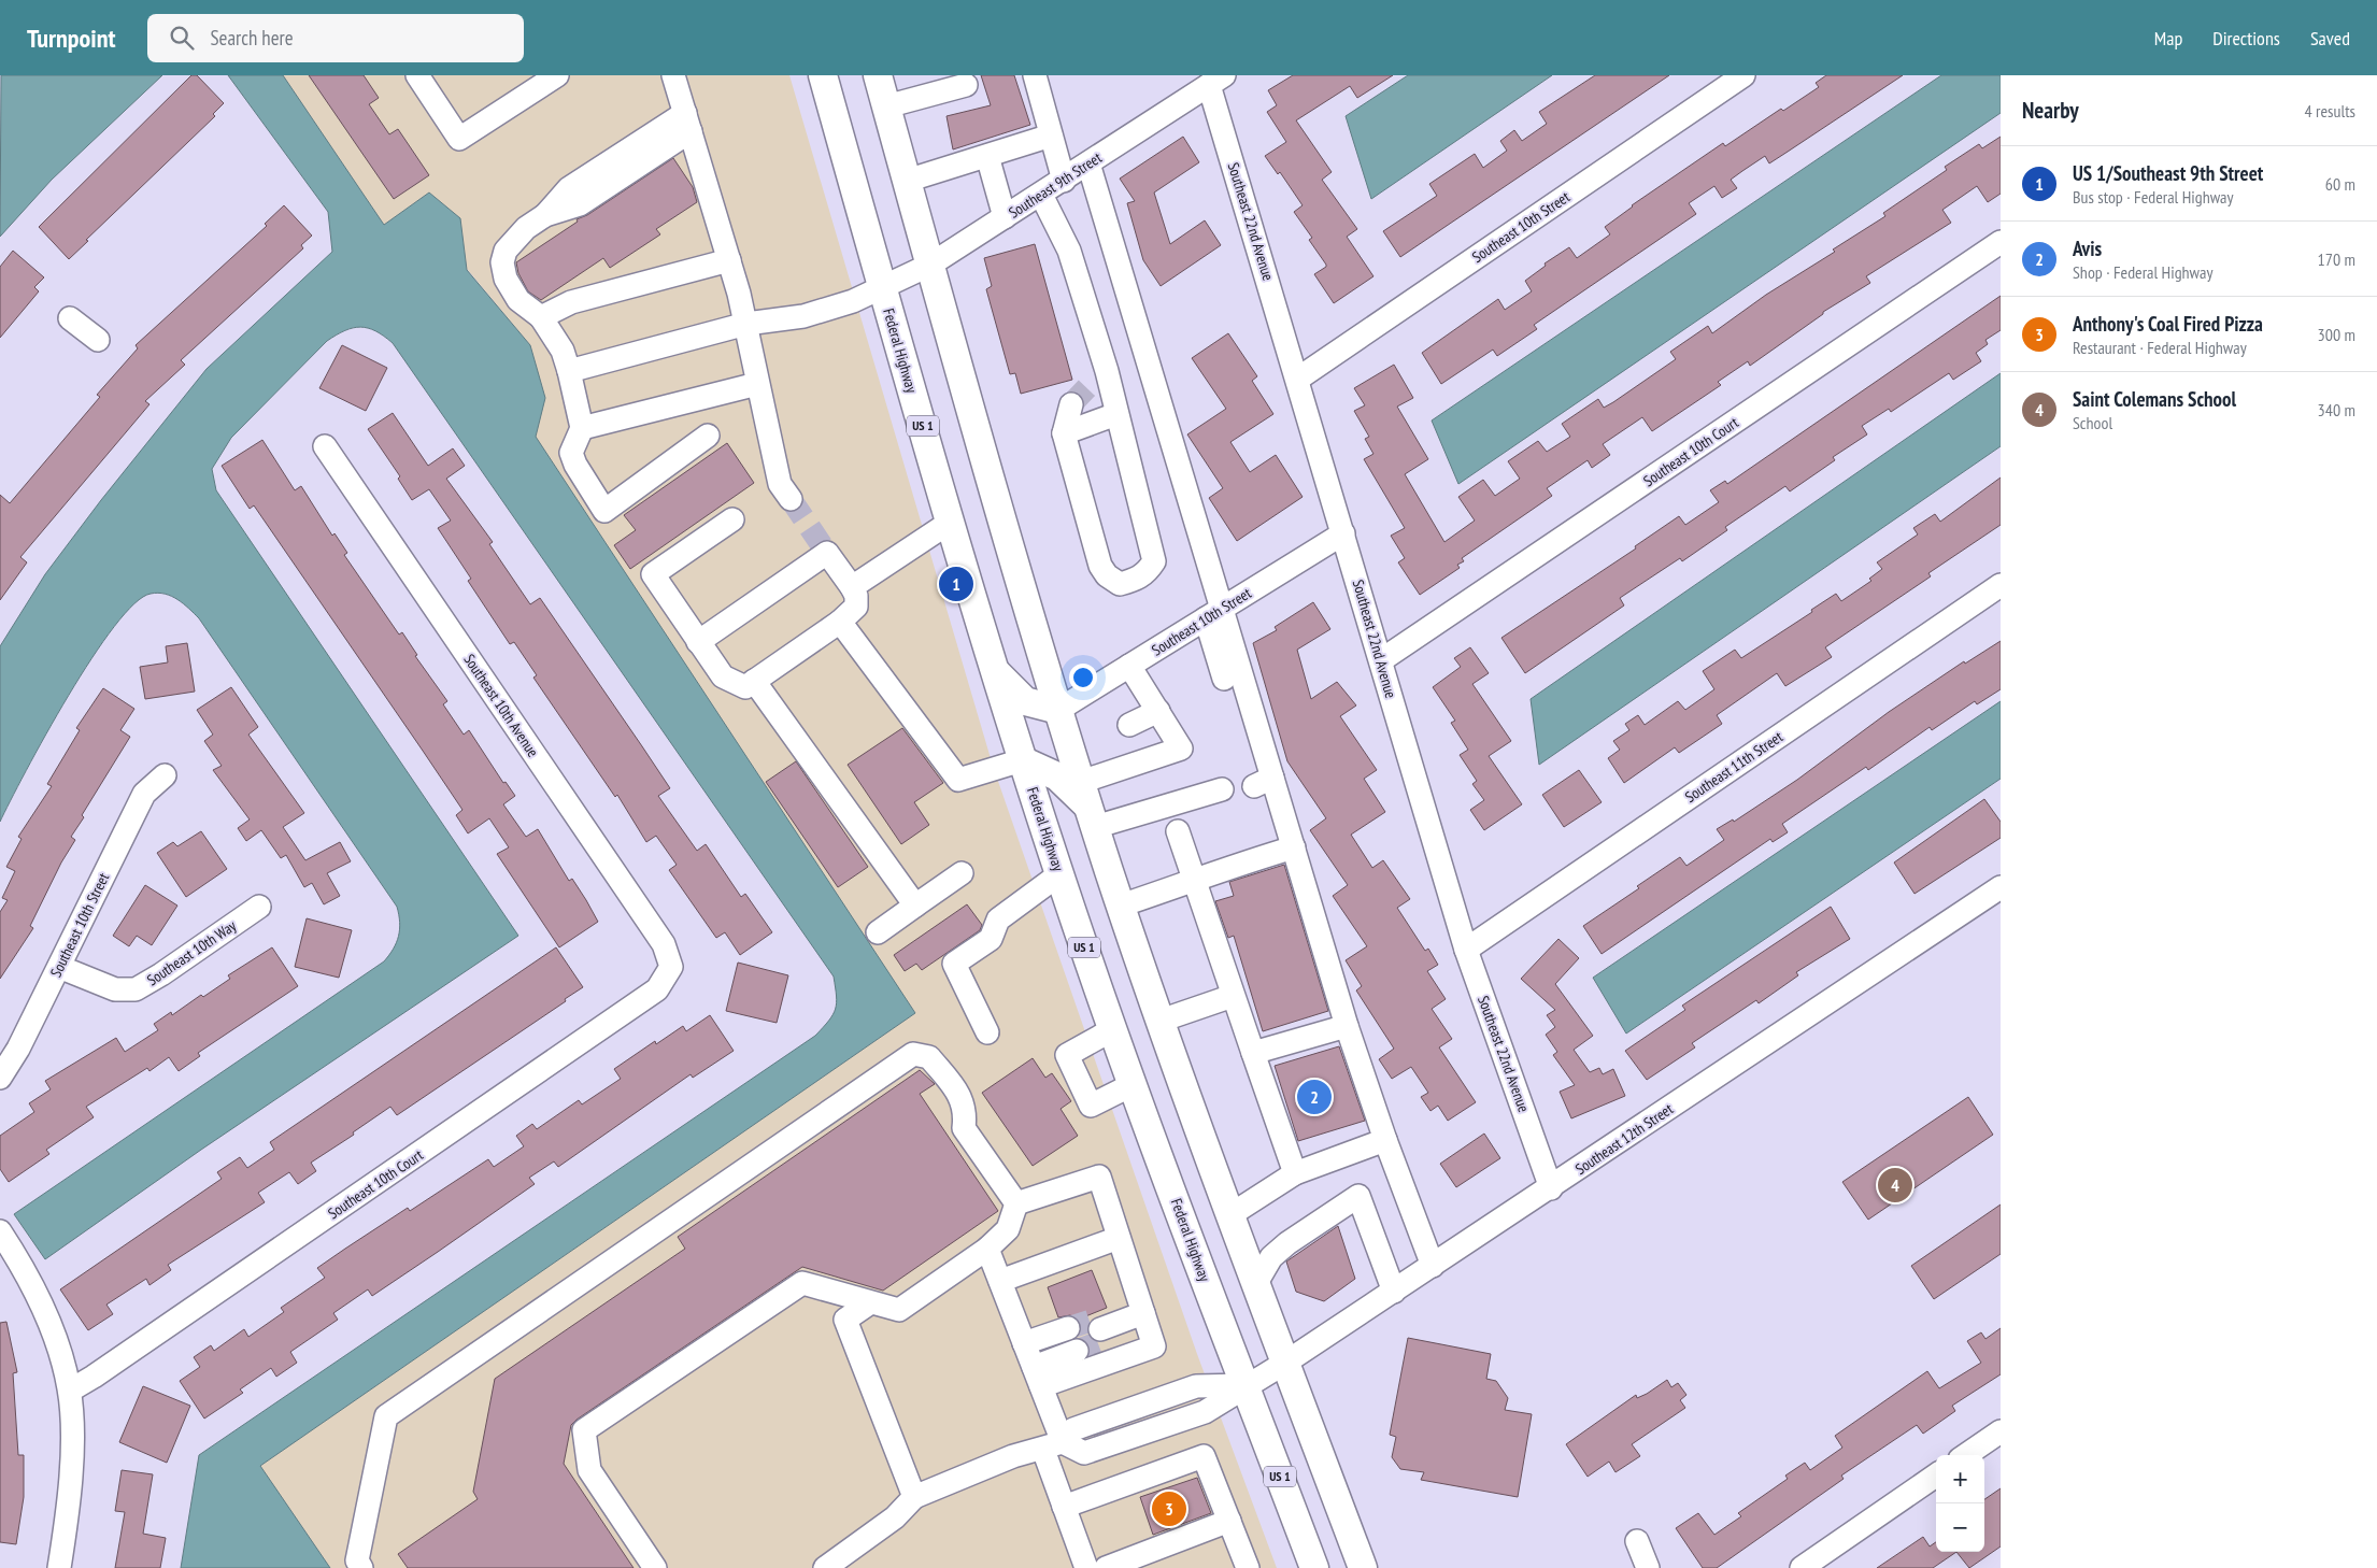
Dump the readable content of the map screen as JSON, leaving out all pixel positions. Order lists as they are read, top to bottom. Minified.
{"streets":{"main road":["Federal Highway","US 1"],"street":["Southeast 9th Street","Southeast 22nd Avenue","Southeast 10th Street","Southeast 10th Court","Southeast 10th Avenue","Southeast 11th Street","Southeast 10th Way","Southeast 12th Street"]},"crossings":[["Southeast 9th Street","Southeast 22nd Avenue"],["Southeast 9th Street","Federal Highway"],["Southeast 22nd Avenue","Southeast 10th Street"],["Southeast 22nd Avenue","Southeast 10th Court"],["Southeast 22nd Avenue","Southeast 11th Street"],["Southeast 22nd Avenue","Southeast 12th Street"],["Southeast 10th Street","Southeast 10th Way"],["Federal Highway","Southeast 12th Street"],["Southeast 10th Court","Southeast 10th Avenue"]],"page":{"header":"Turnpoint","search":"Search here","nav":["Map","Directions","Saved"],"heading":["Nearby","4 results"],"list":[{"mark":"1","name":"US 1/Southeast 9th Street","note":"Bus stop · Federal Highway","value":"60 m"},{"mark":"2","name":"Avis","note":"Shop · Federal Highway","value":"170 m"},{"mark":"3","name":"Anthony's Coal Fired Pizza","note":"Restaurant · Federal Highway","value":"300 m"},{"mark":"4","name":"Saint Colemans School","note":"School","value":"340 m"}],"pins":["1","2","4","3"],"map_buttons":["+","−"]}}
